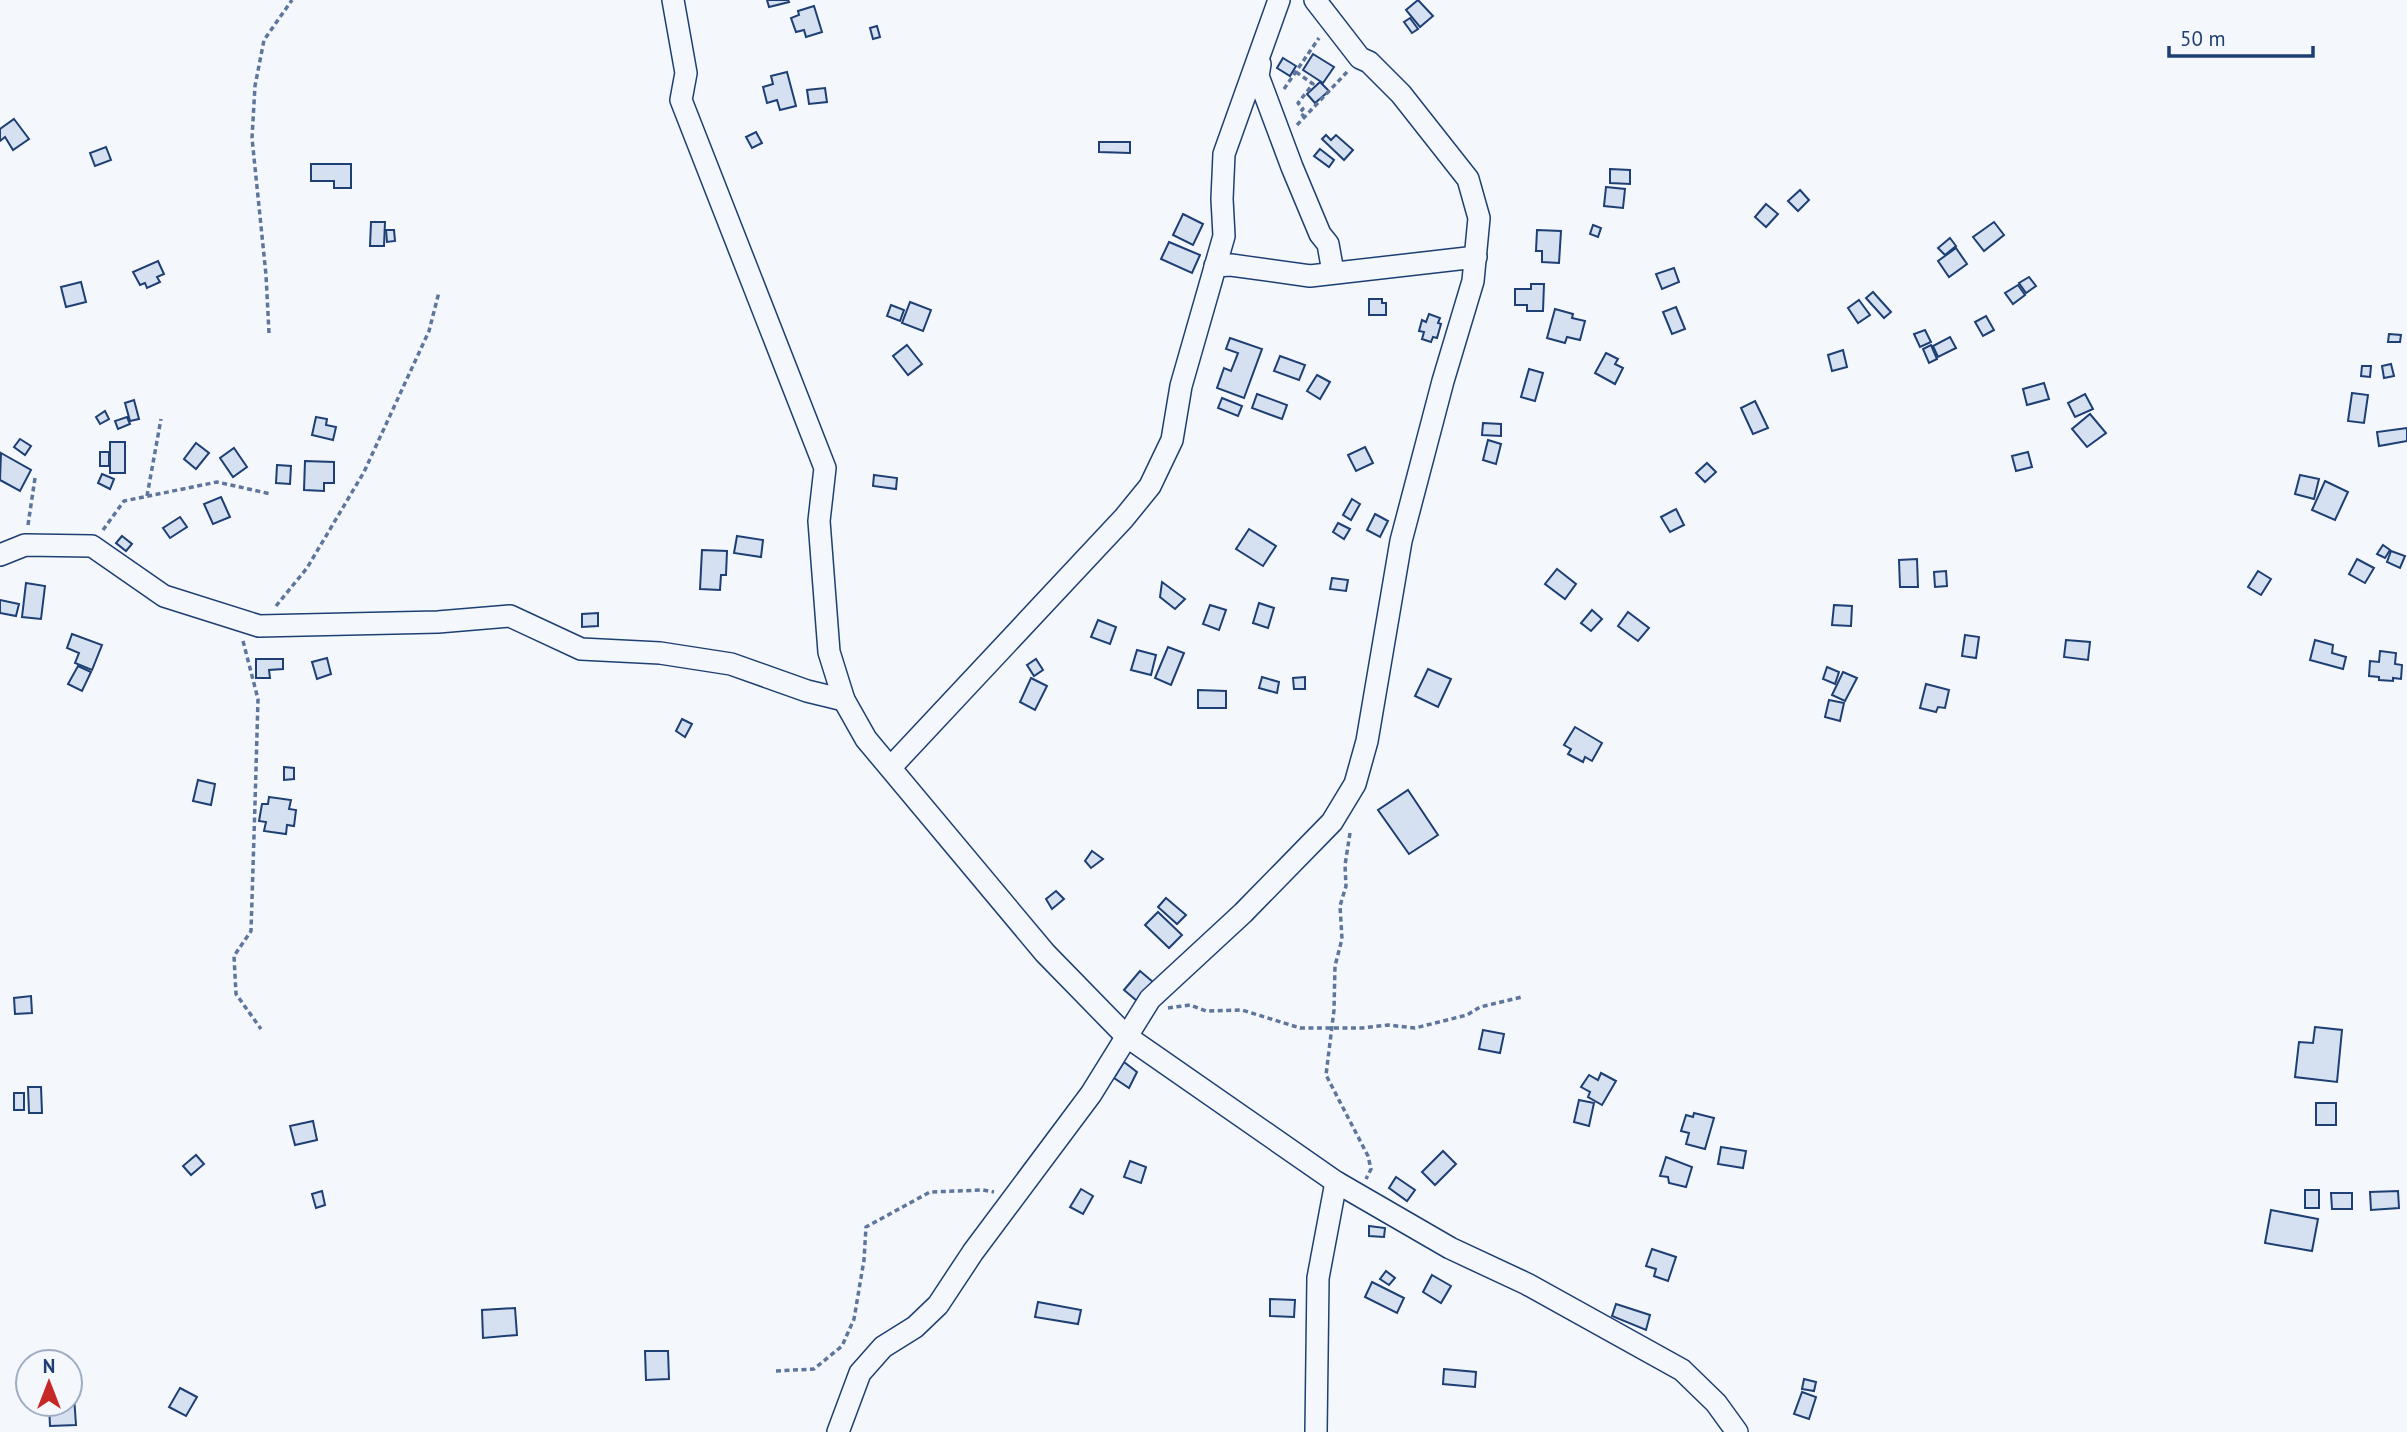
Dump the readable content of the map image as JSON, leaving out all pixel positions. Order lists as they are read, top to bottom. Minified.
{"scale_bar":"50 m","north":"top"}
